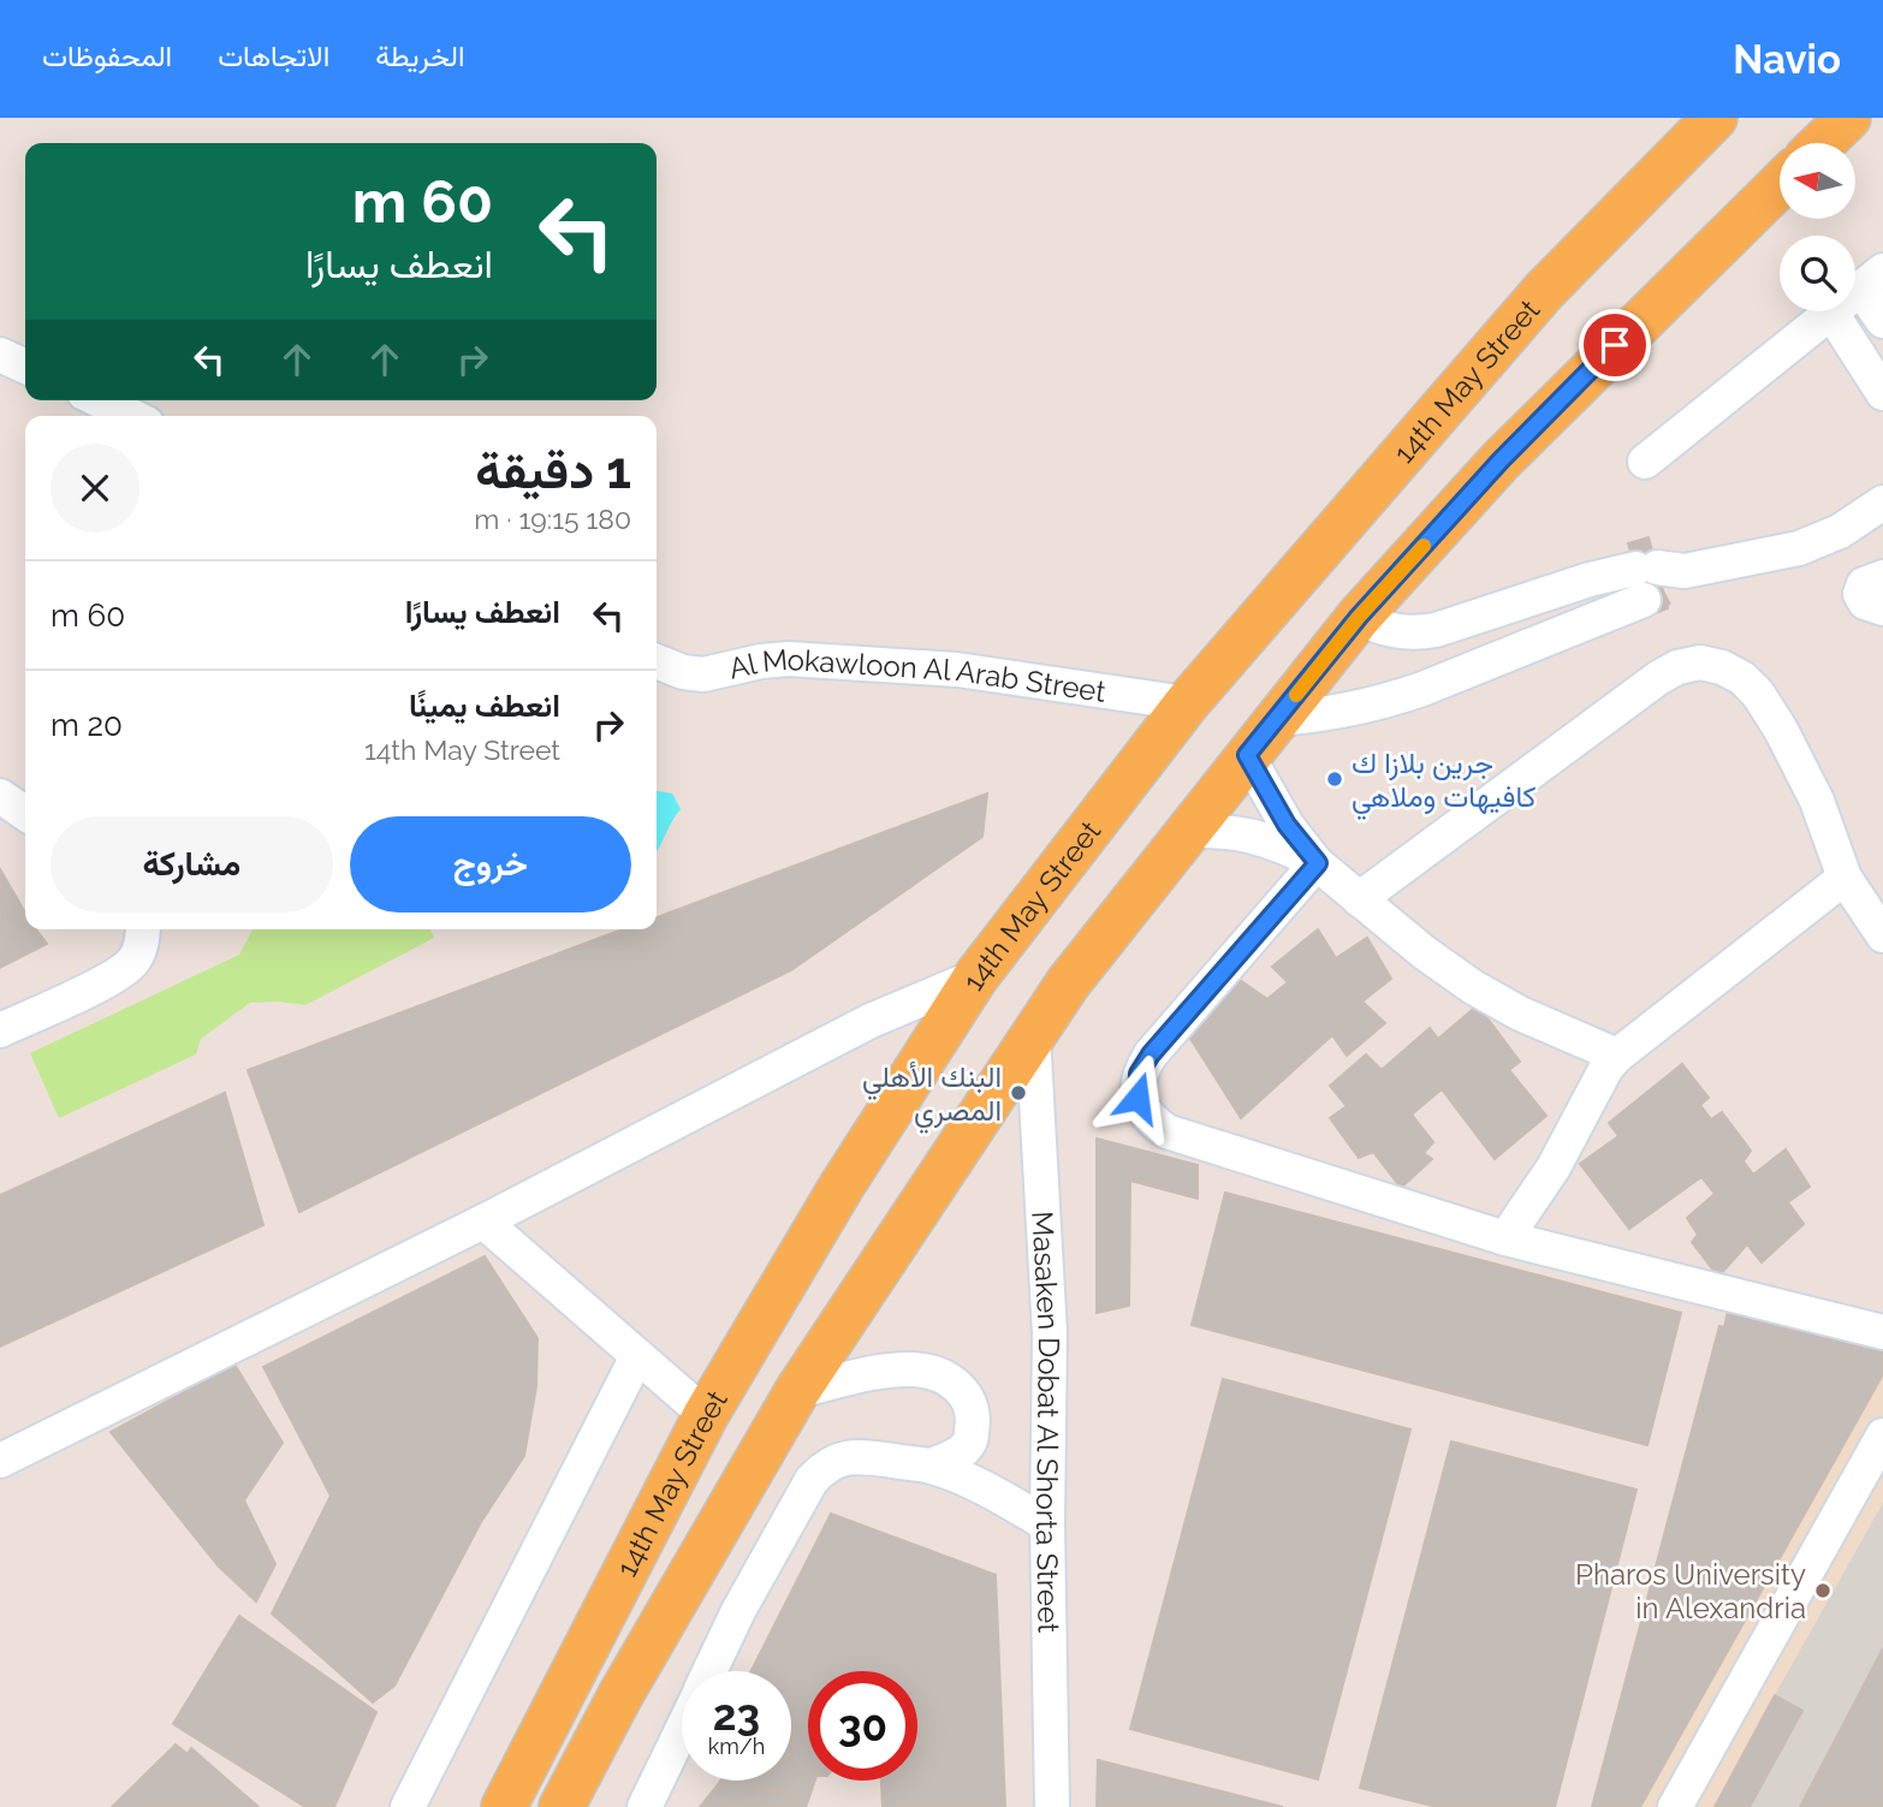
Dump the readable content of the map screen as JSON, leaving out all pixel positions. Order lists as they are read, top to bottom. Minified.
{"streets":{"main road":["14th May Street"],"street":["Al Mokawloon Al Arab Street","Masaken Dobat Al Shorta Street"]},"crossings":[["14th May Street","Al Mokawloon Al Arab Street"],["14th May Street","Masaken Dobat Al Shorta Street"]],"places":["جرين بلازا ك كافيهات وملاهي","البنك الأهلي المصري","Pharos University in Alexandria"],"north":"left","page":{"header":"Navio","nav":["الخريطة","الاتجاهات","المحفوظات"],"turn":["60 m","انعطف يسارًا"],"heading":["1 دقيقة","180 m · 19:15"],"list":[{"name":"انعطف يسارًا","value":"60 m"},{"name":"انعطف يمينًا","note":"14th May Street","value":"20 m"}],"buttons":["خروج","مشاركة"],"speed":"23 km/h","limit":"30"}}
